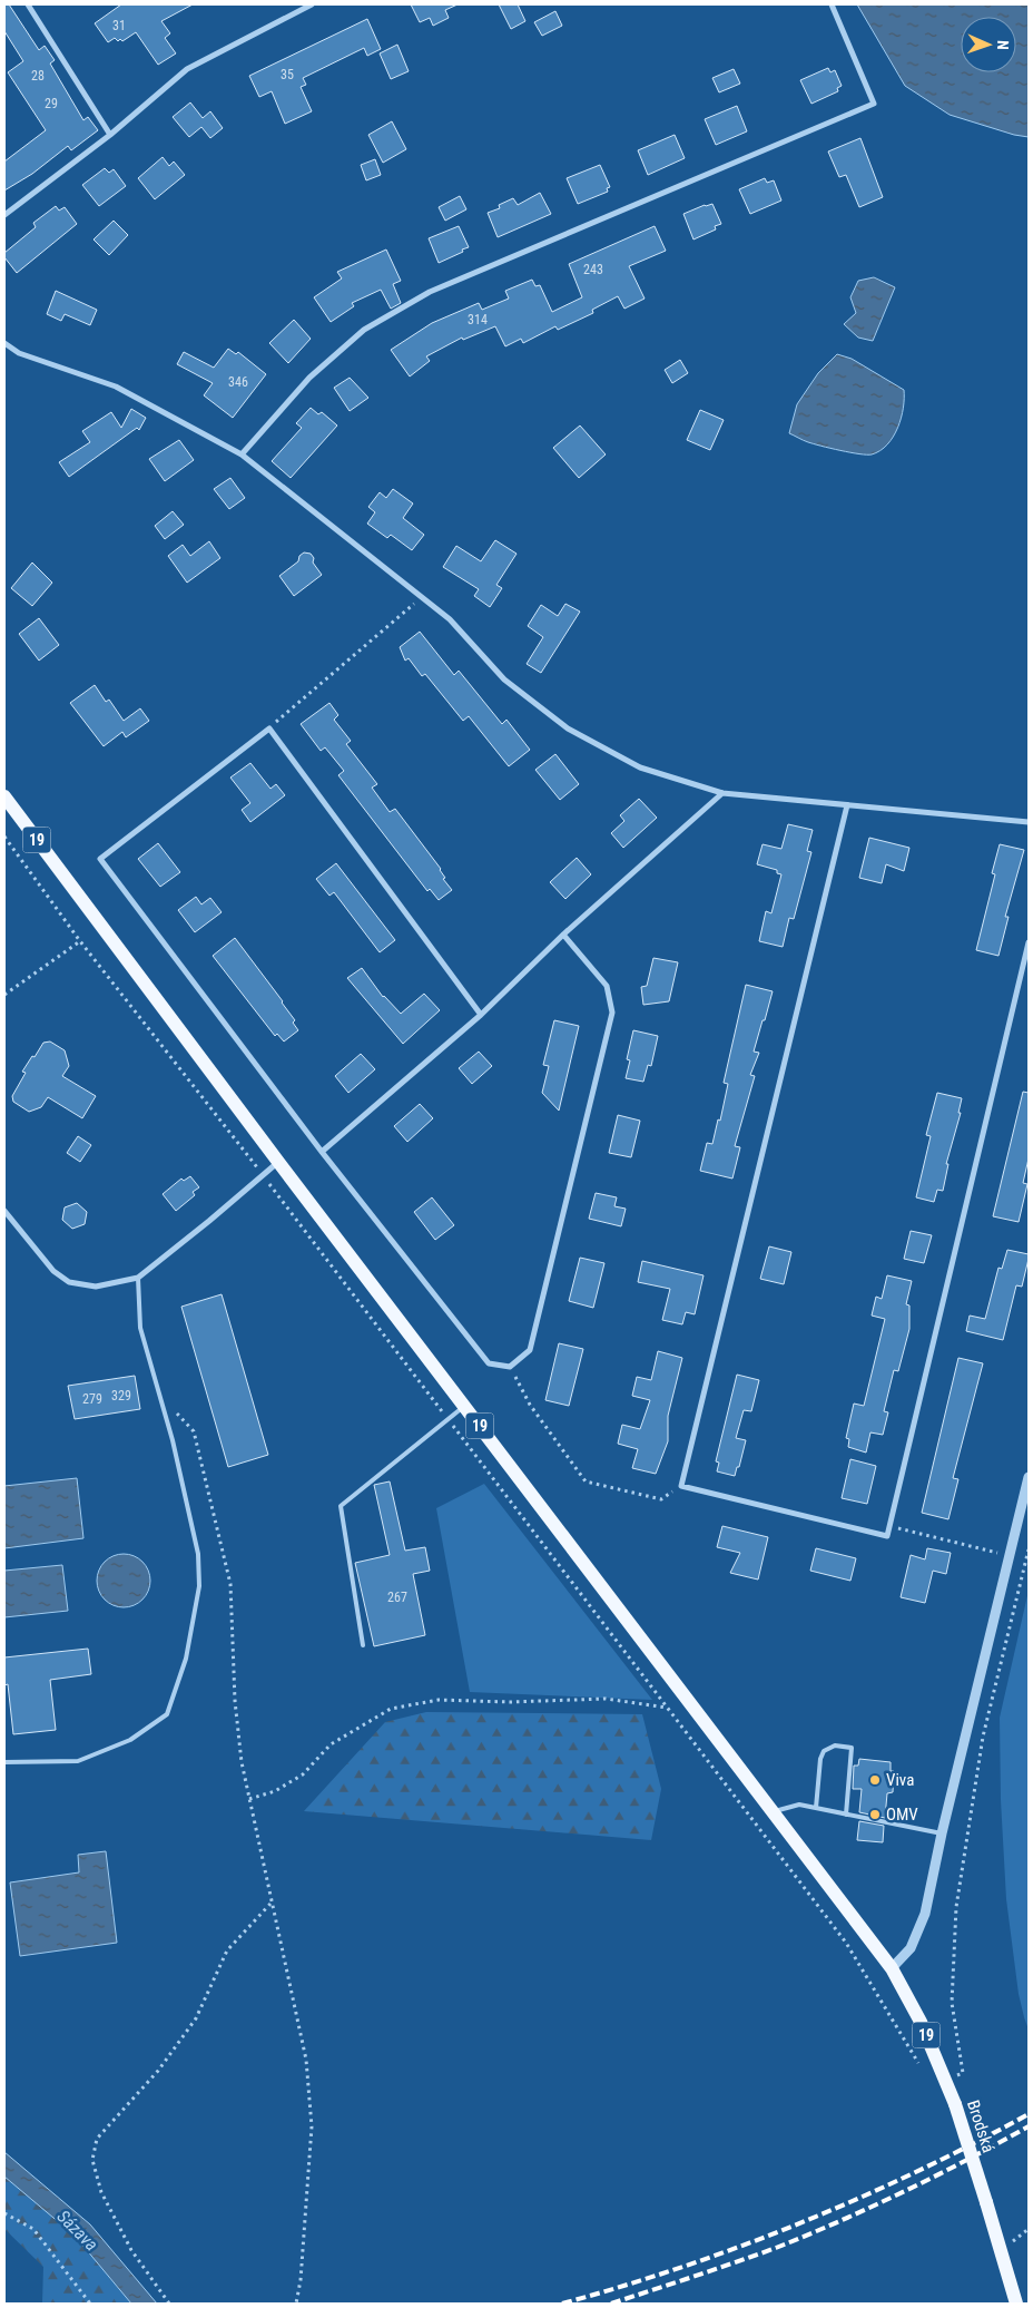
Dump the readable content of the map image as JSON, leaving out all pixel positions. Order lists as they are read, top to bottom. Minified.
{"streets":{"main road":["19","Brodská"]},"crossings":[["19","Brodská"]],"water":["Sázava"],"places":["Viva","OMV"],"house_numbers":["31","35","28","29","243","314","346","329","279","267"],"north":"right"}
